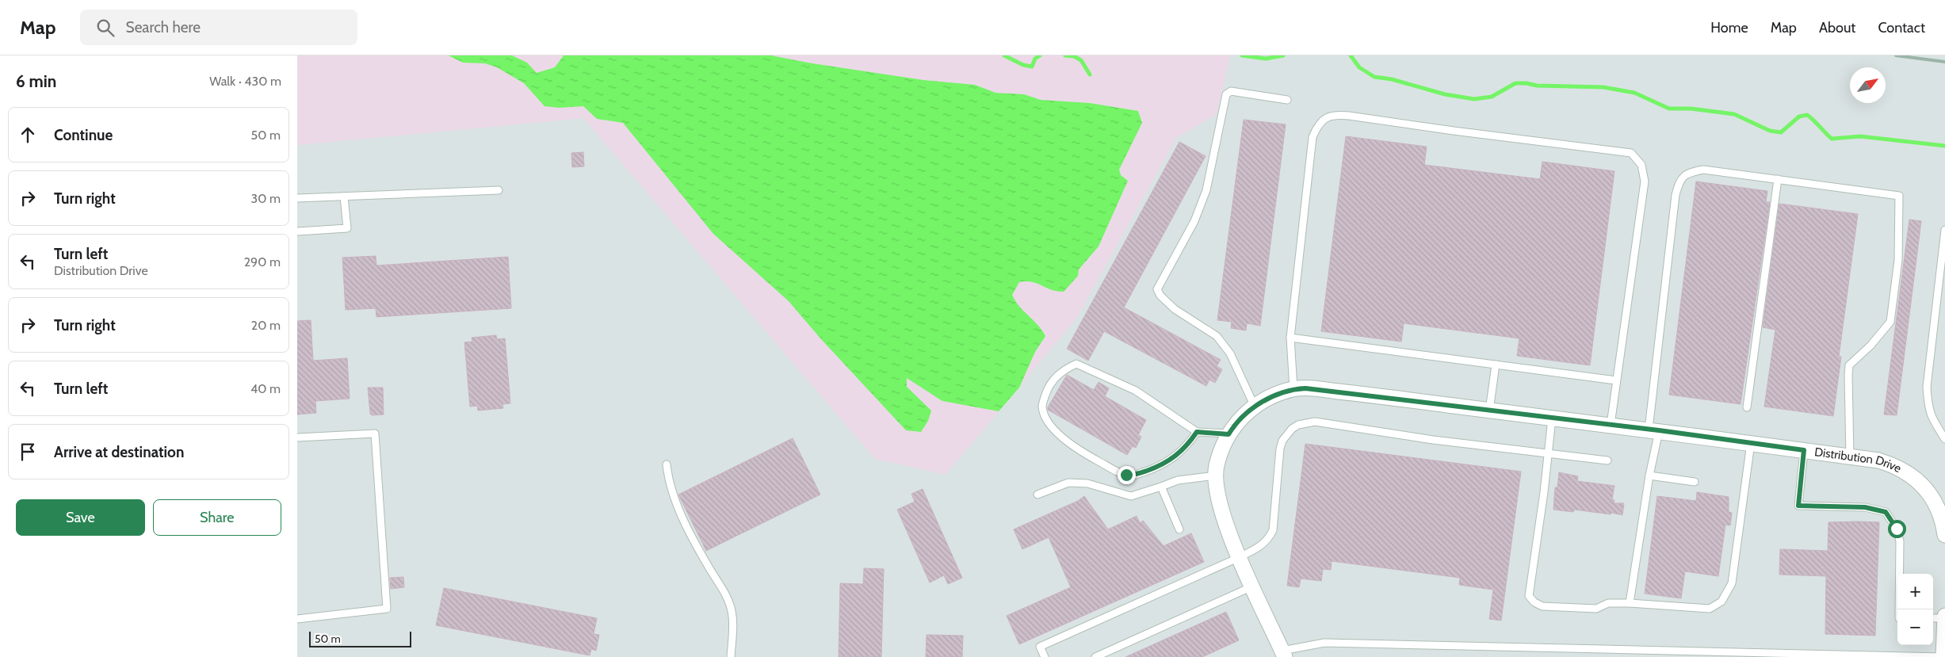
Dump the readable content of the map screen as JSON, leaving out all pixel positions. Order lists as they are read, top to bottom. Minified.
{"streets":{"street":["Distribution Drive"]},"scale_bar":"50 m","north":"top right","page":{"header":"Map","search":"Search here","nav":["Home","Map","About","Contact"],"heading":["6 min","Walk · 430 m"],"list":[["Continue","50 m"],["Turn right","30 m"],["Turn left","Distribution Drive","290 m"],["Turn right","20 m"],["Turn left","40 m"],"Arrive at destination"],"buttons":["Save","Share"],"map_buttons":["+","−"],"scale":"50 m"}}
